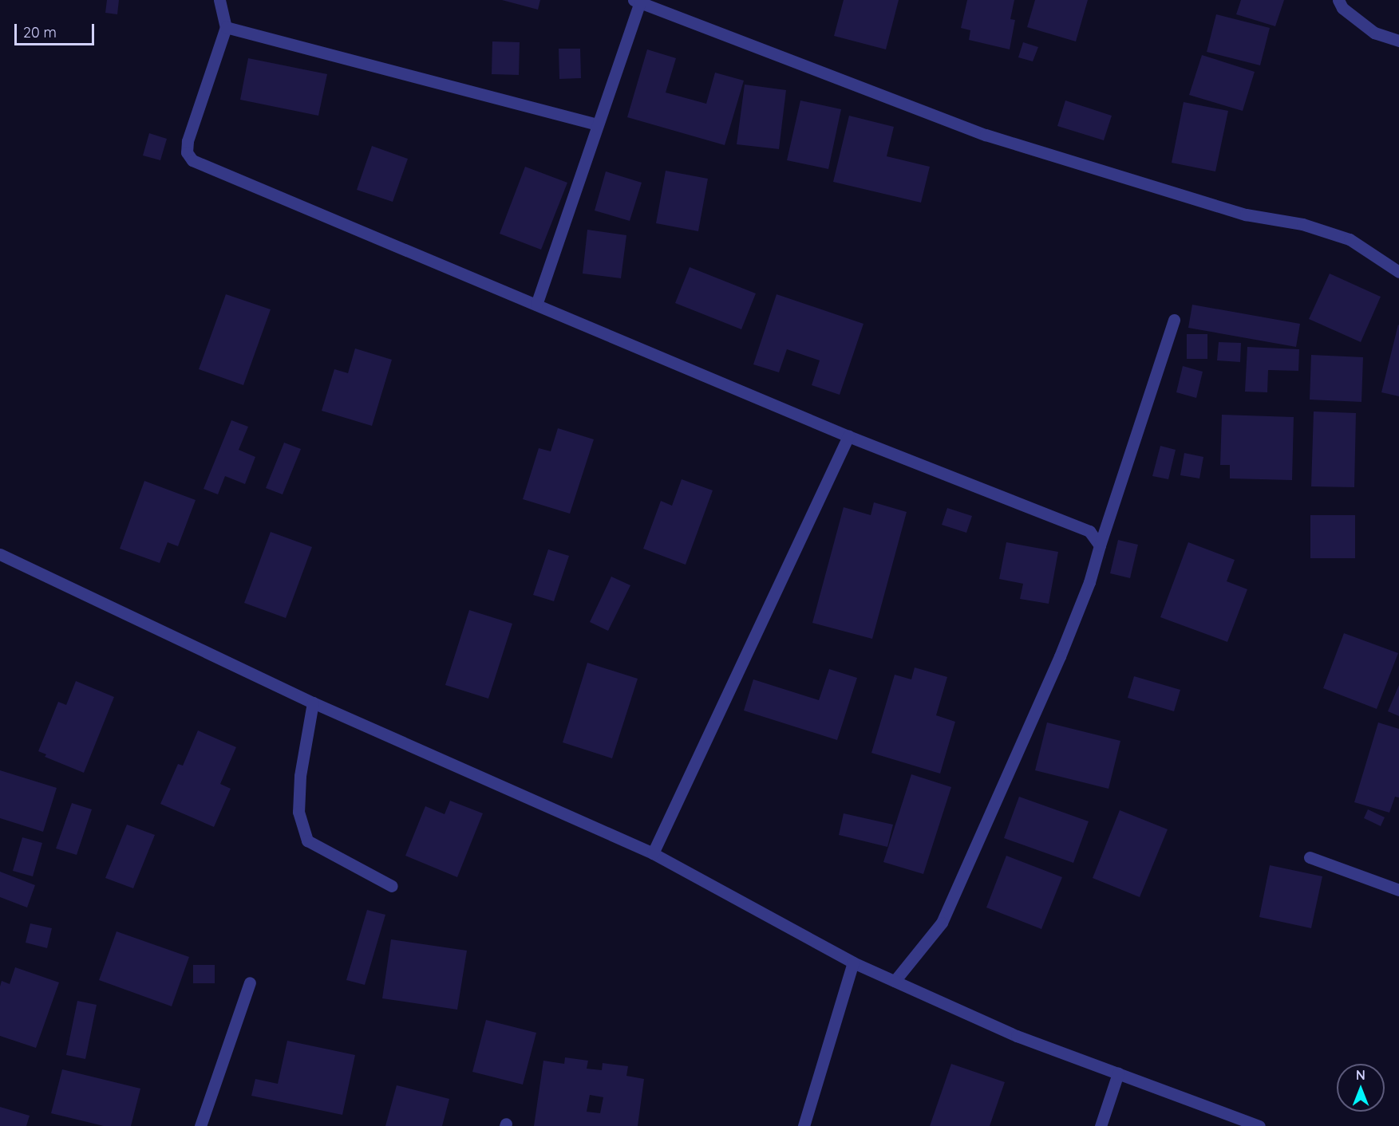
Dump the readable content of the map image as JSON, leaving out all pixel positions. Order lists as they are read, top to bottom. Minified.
{"scale_bar":"20 m","north":"top"}
